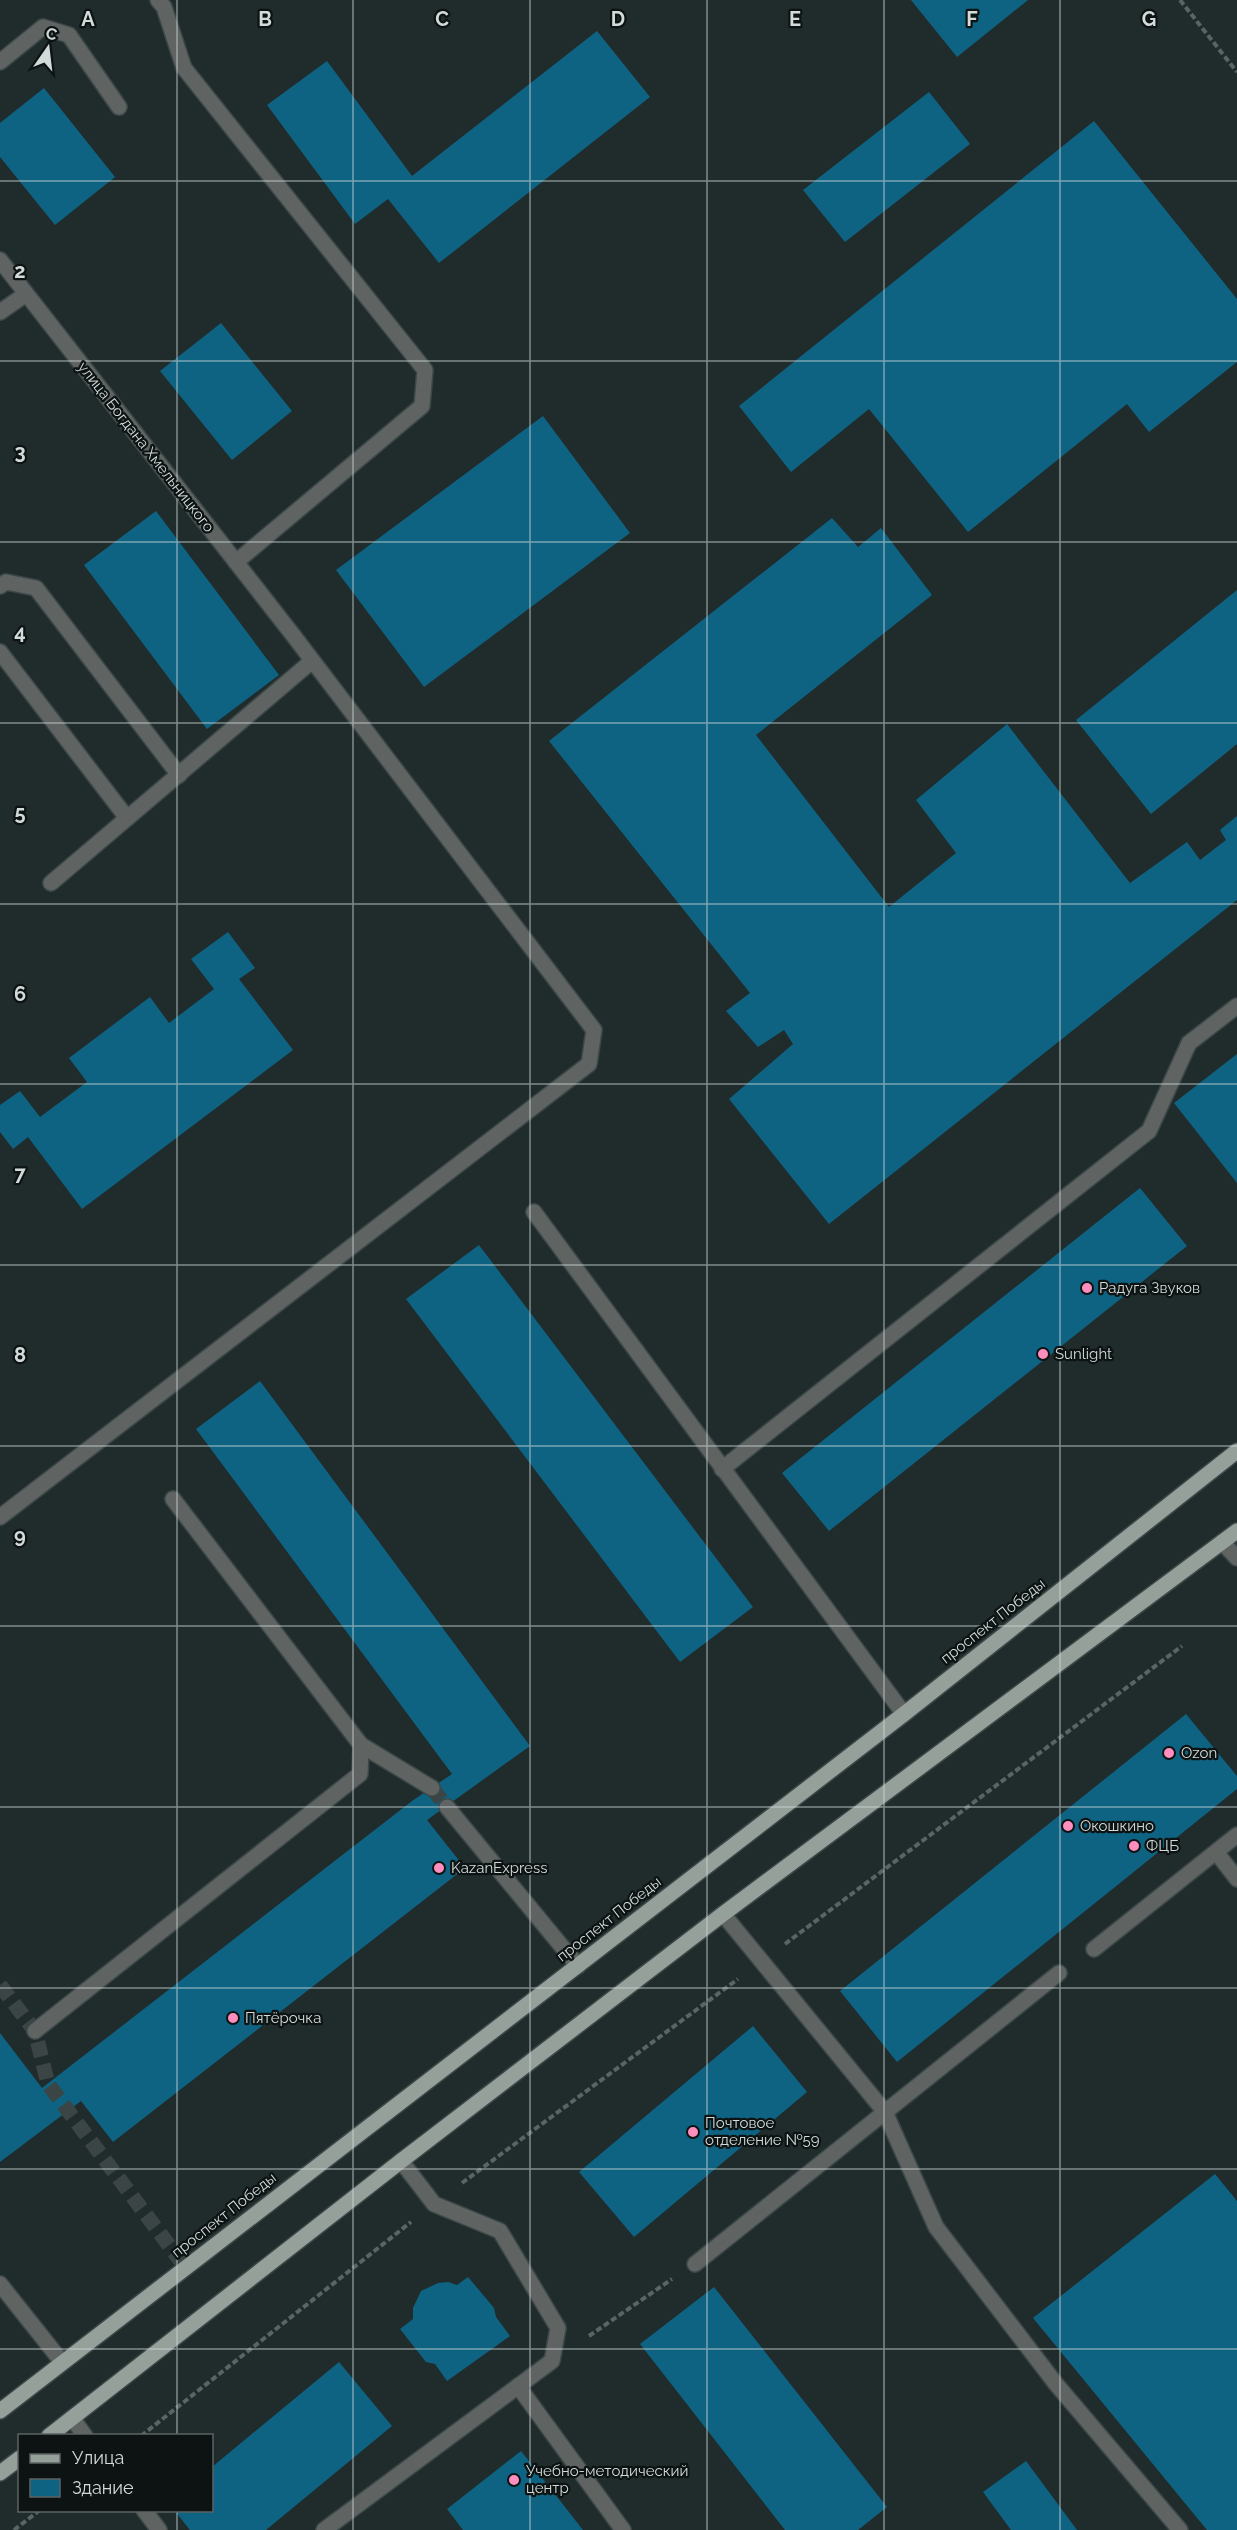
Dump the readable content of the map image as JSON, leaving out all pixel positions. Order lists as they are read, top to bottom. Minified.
{"streets":{"main road":["проспект Победы"],"street":["улица Богдана Хмельницкого"]},"places":["Радуга Звуков","Sunlight","Ozon","Окошкино","ФЦБ","KazanExpress","Пятёрочка","Почтовое отделение №59","Учебно-методический центр"],"legend":["Улица","Здание"],"north":"top","grid":{"columns":["A","B","C","D","E","F","G"],"rows":["2","3","4","5","6","7","8","9"]}}
